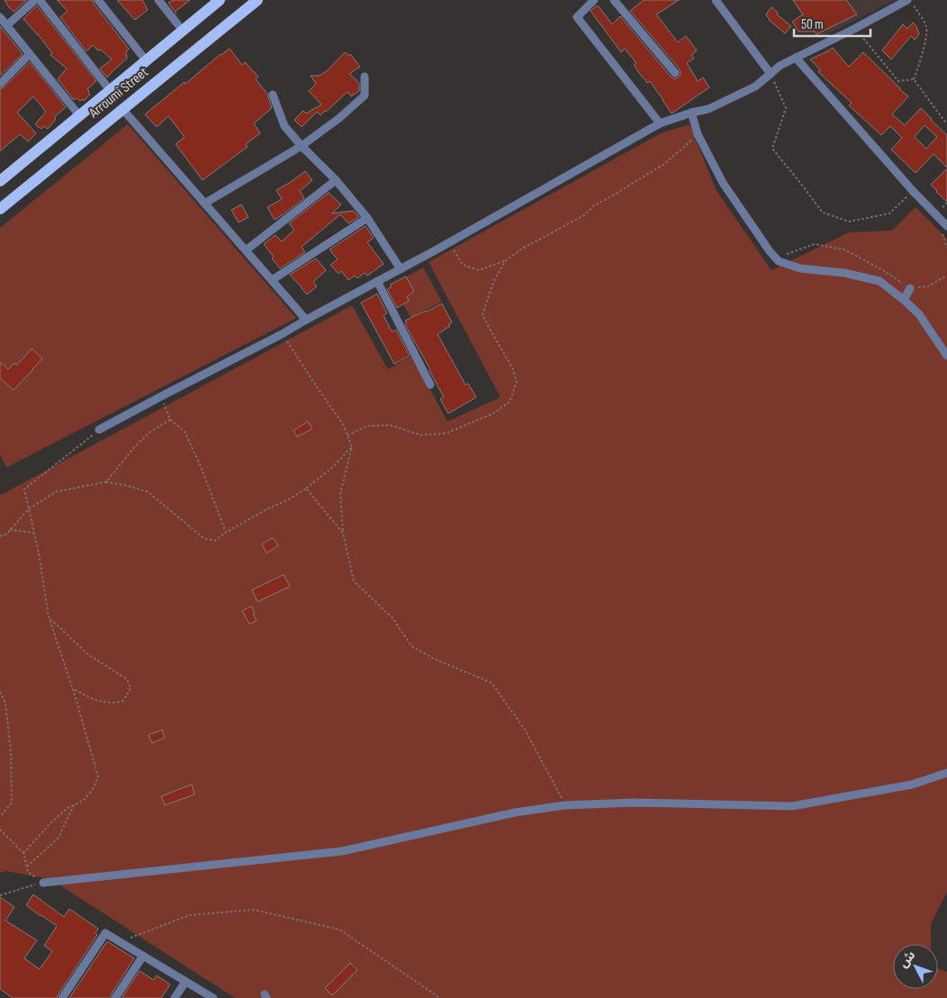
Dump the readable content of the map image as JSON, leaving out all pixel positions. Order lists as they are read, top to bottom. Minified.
{"streets":{"main road":["Arroumi Street"]},"scale_bar":"50 m","north":"top left"}
